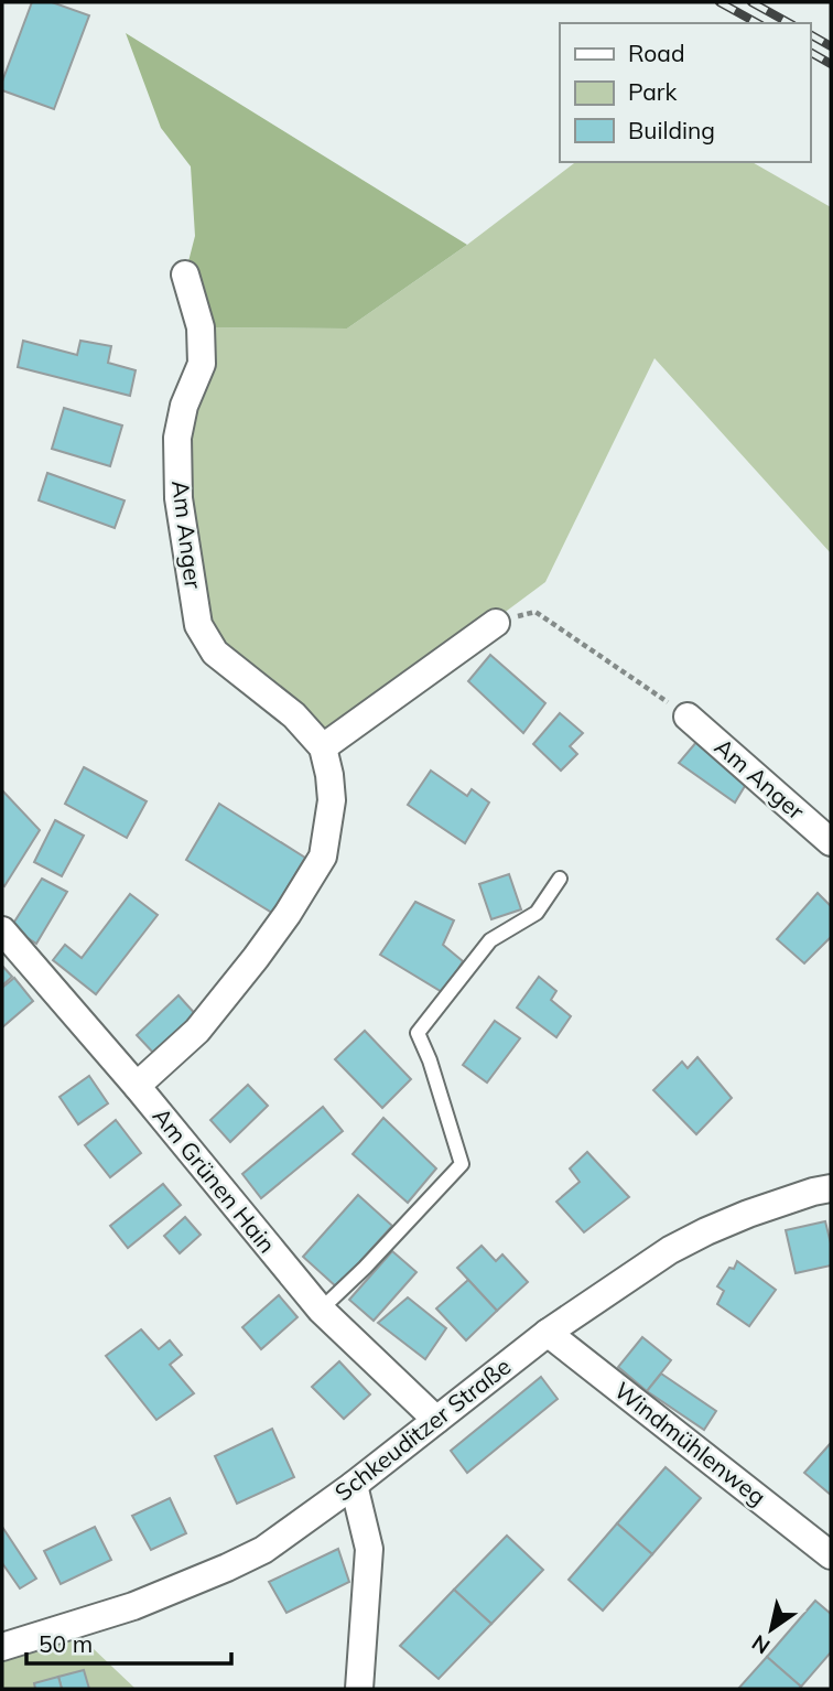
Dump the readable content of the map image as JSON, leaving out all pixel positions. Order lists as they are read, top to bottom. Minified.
{"streets":{"street":["Am Anger","Am Grünen Hain","Schkeuditzer Straße","Windmühlenweg"]},"crossings":[["Am Grünen Hain","Schkeuditzer Straße"],["Schkeuditzer Straße","Windmühlenweg"]],"legend":["Road","Park","Building"],"scale_bar":"50 m","north":"bottom left"}
